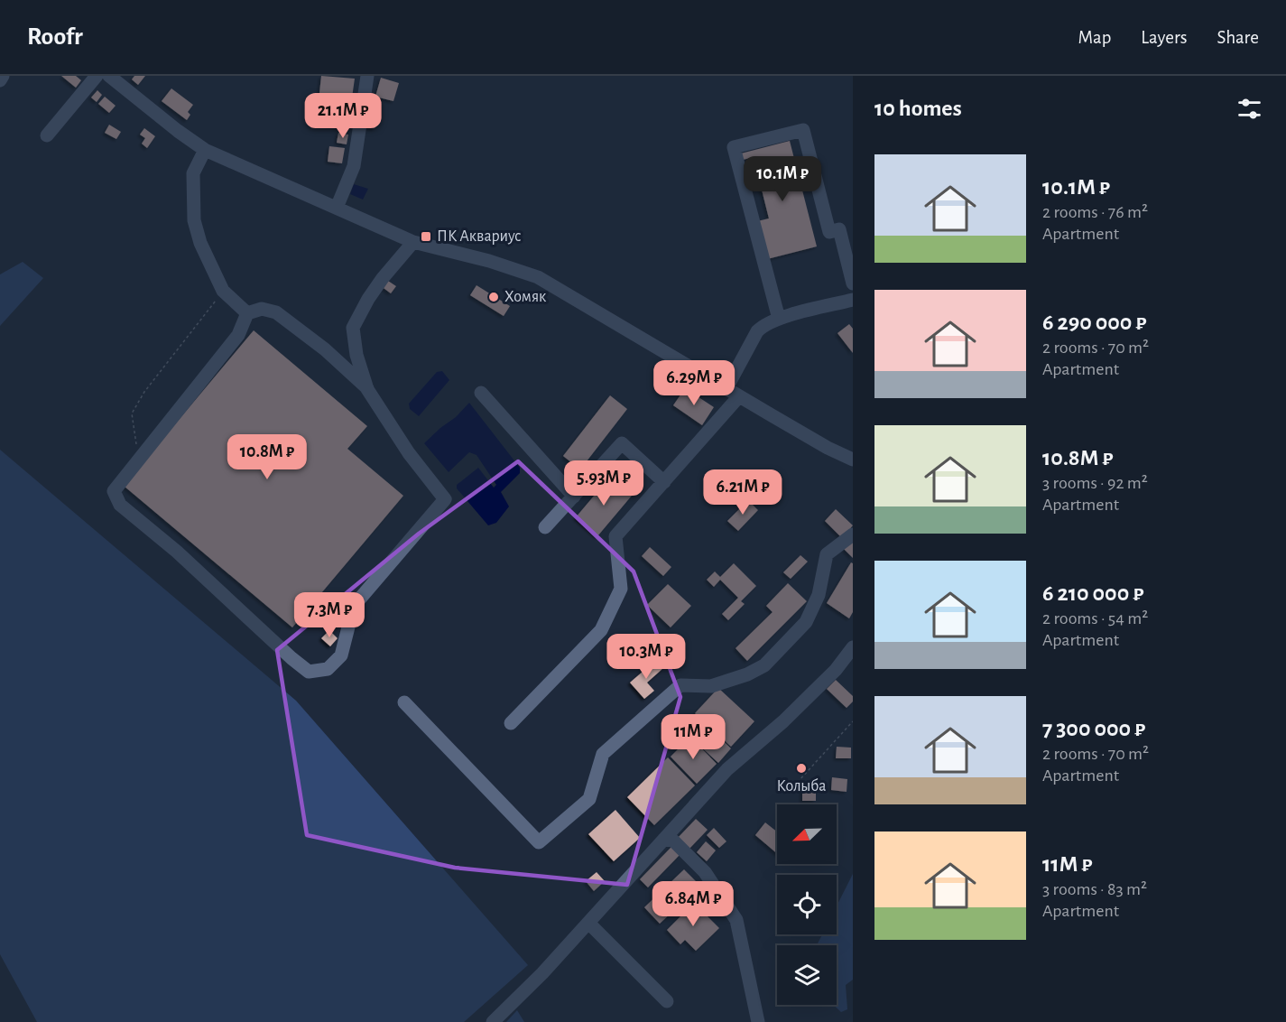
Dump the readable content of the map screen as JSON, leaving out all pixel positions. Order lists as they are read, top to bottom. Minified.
{"places":{"transit":["ПК Аквариус"],"other":["Хомяк","Колыба"]},"north":"bottom left","page":{"header":"Roofr","nav":["Map","Layers","Share"],"heading":"10 homes","price":["21.1M ₽","10.1M ₽","6.29M ₽","10.8M ₽","5.93M ₽","6.21M ₽","7.3M ₽","10.3M ₽","11M ₽","6.84M ₽"],"list":[{"name":"10.1M ₽","note":"2 rooms · 76 m² · Apartment"},{"name":"6 290 000 ₽","note":"2 rooms · 70 m² · Apartment"},{"name":"10.8M ₽","note":"3 rooms · 92 m² · Apartment"},{"name":"6 210 000 ₽","note":"2 rooms · 54 m² · Apartment"},{"name":"7 300 000 ₽","note":"2 rooms · 70 m² · Apartment"},{"name":"11M ₽","note":"3 rooms · 83 m² · Apartment"}]}}
